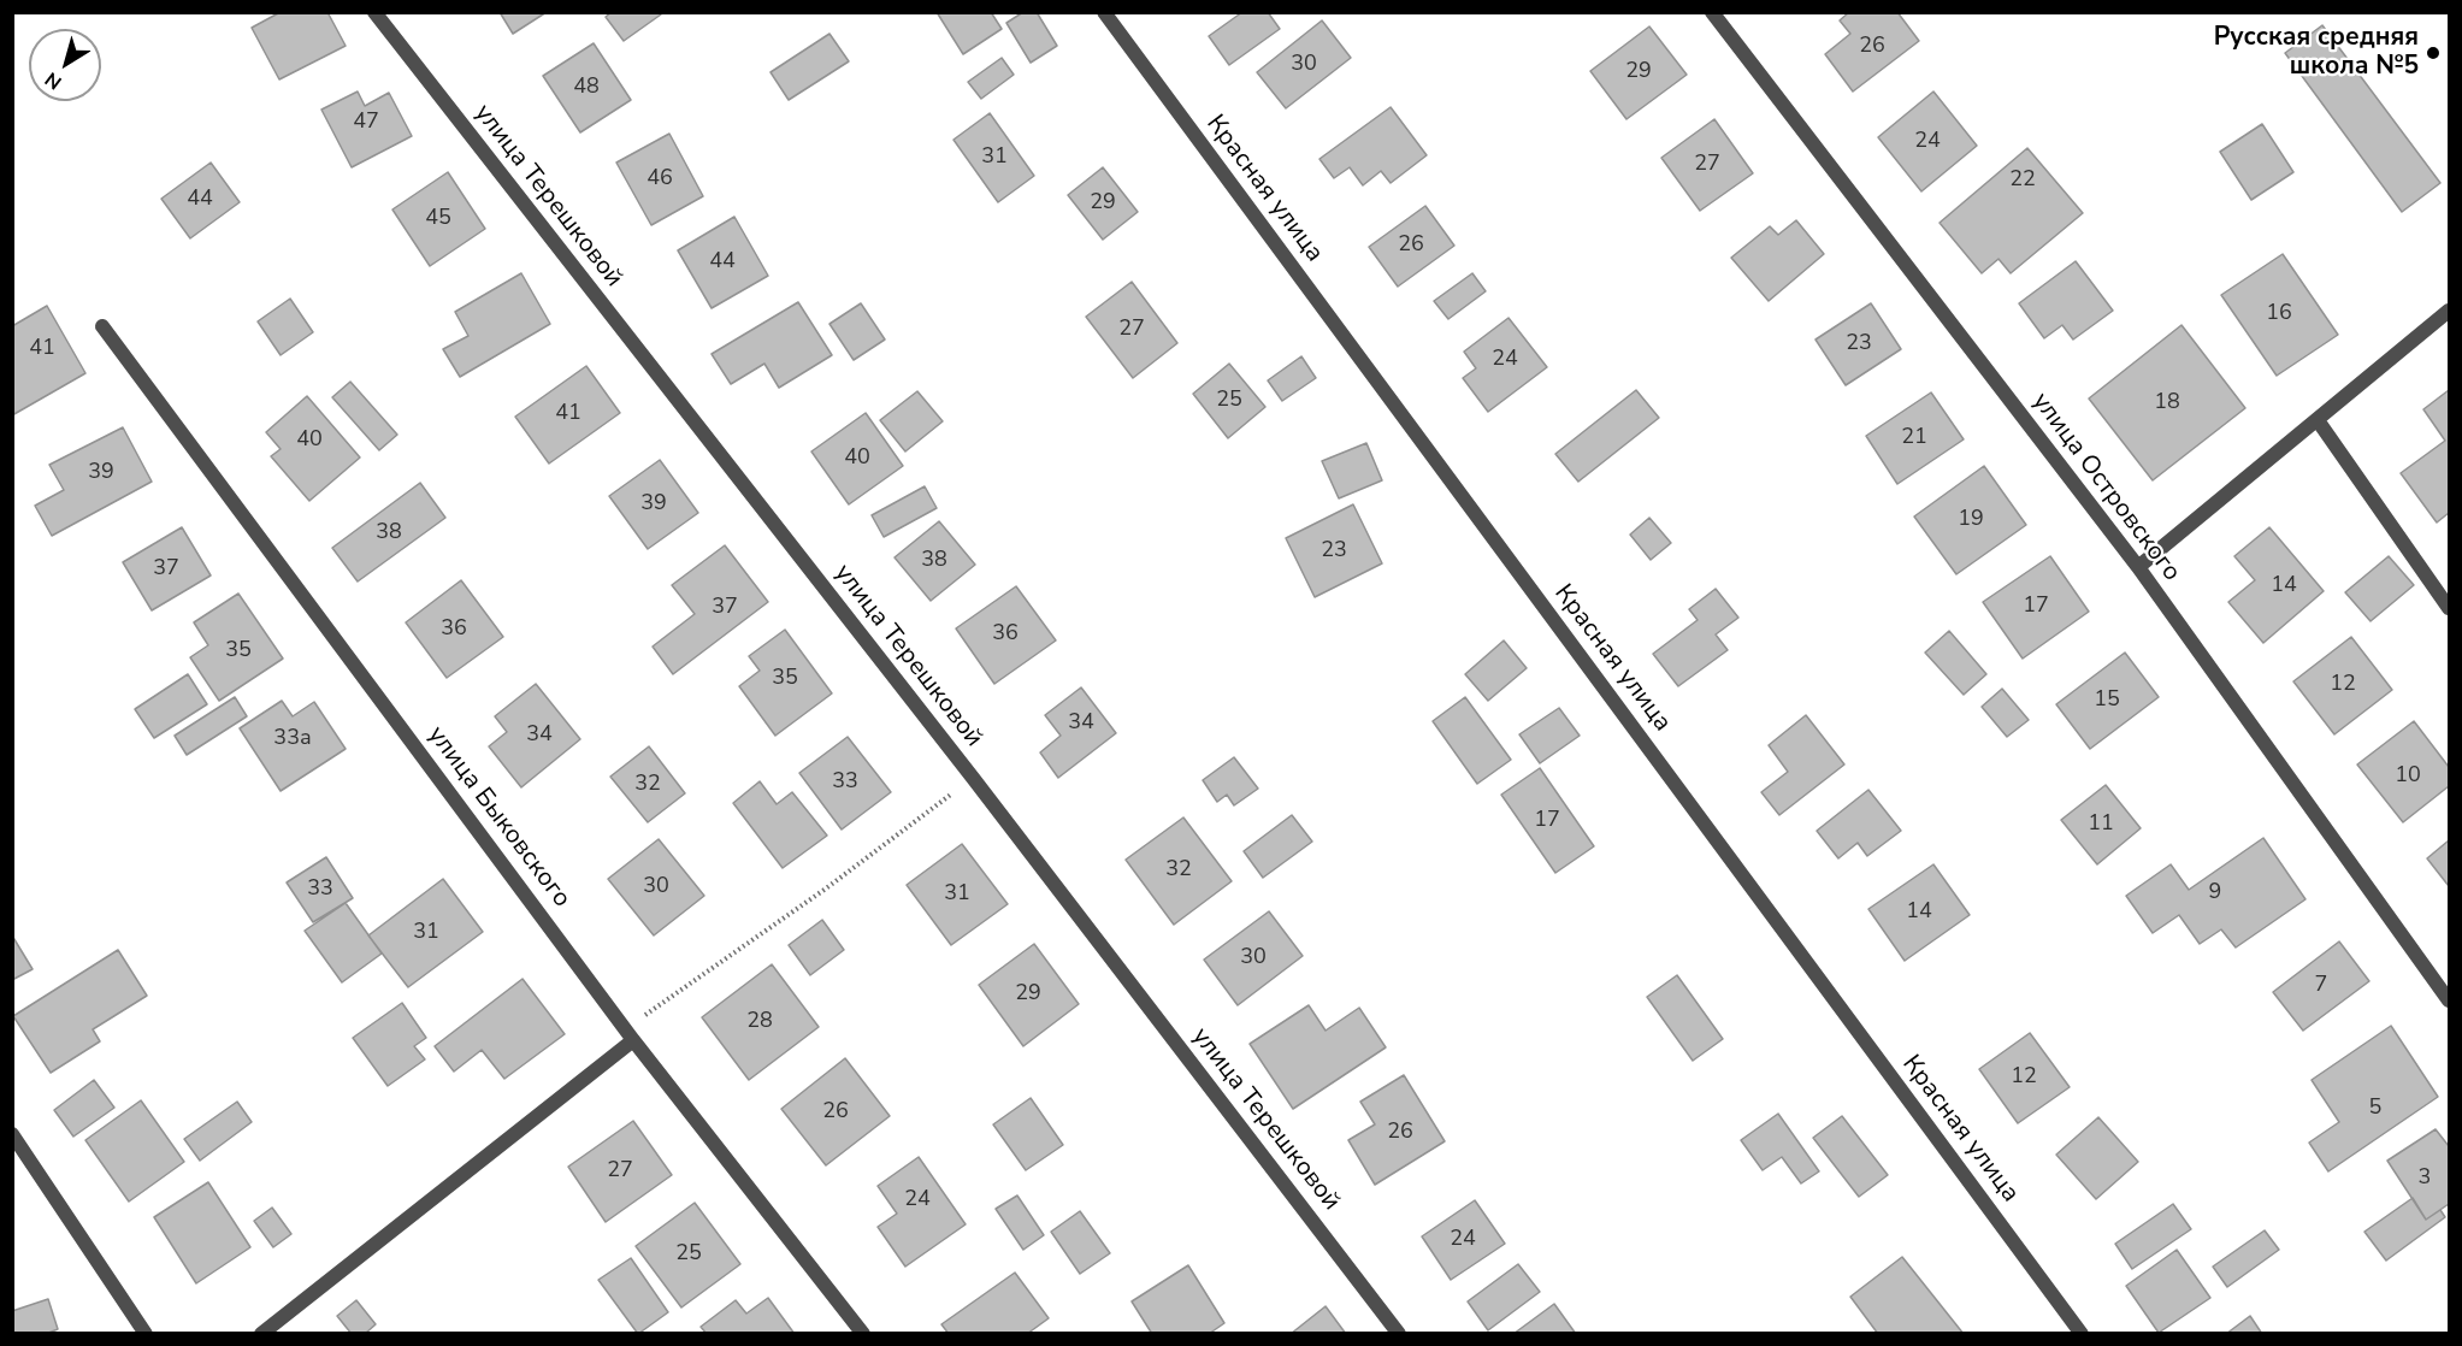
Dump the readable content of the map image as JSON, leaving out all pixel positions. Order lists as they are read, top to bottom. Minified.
{"streets":{"street":["Красная улица","улица Терешковой","улица Островского","улица Быковского"]},"places":["Русская средняя школа №5"],"house_numbers":["26","30","29","48","47","24","31","27","46","22","44","29","45","26","44","16","27","23","41","24","25","18","41","21","40","40","39","39","19","38","23","38","37","14","17","37","36","36","35","35","12","15","34","34","33а","10","33","32","17","11","32","30","33","9","31","14","31","30","7","29","28","12","5","26","26","27","3","24","24","25"],"north":"bottom left"}
